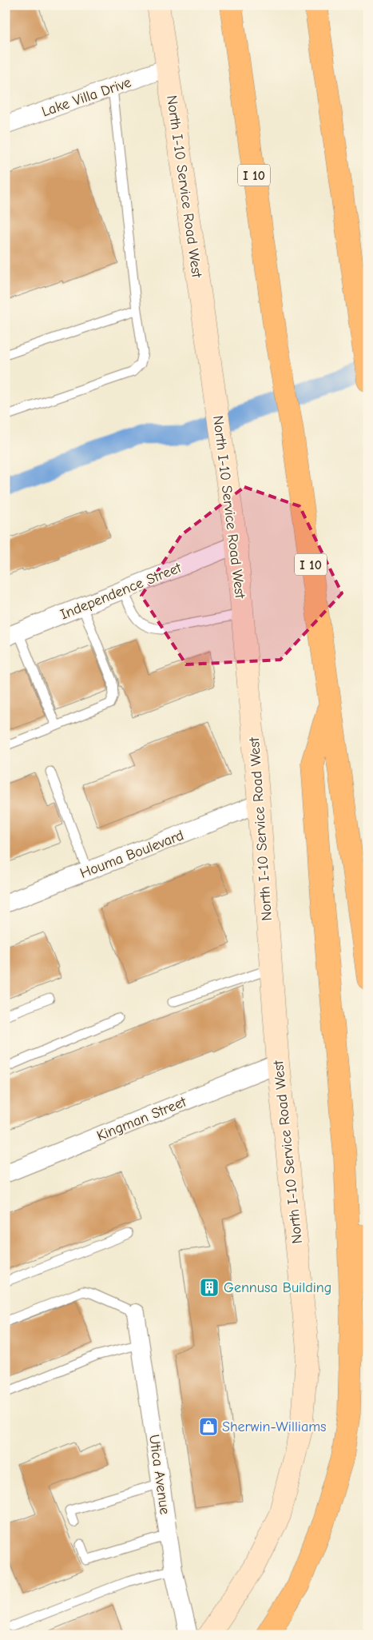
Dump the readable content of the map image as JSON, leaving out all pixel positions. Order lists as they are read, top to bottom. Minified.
{"streets":{"highway":["I 10"],"street":["Lake Villa Drive","North I-10 Service Road West","Independence Street","Houma Boulevard","Kingman Street","Utica Avenue"]},"crossings":[["Lake Villa Drive","North I-10 Service Road West"],["North I-10 Service Road West","Independence Street"],["North I-10 Service Road West","Houma Boulevard"],["North I-10 Service Road West","Kingman Street"],["North I-10 Service Road West","Utica Avenue"]],"places":{"building":["Gennusa Building"],"shop":["Sherwin-Williams"]}}
